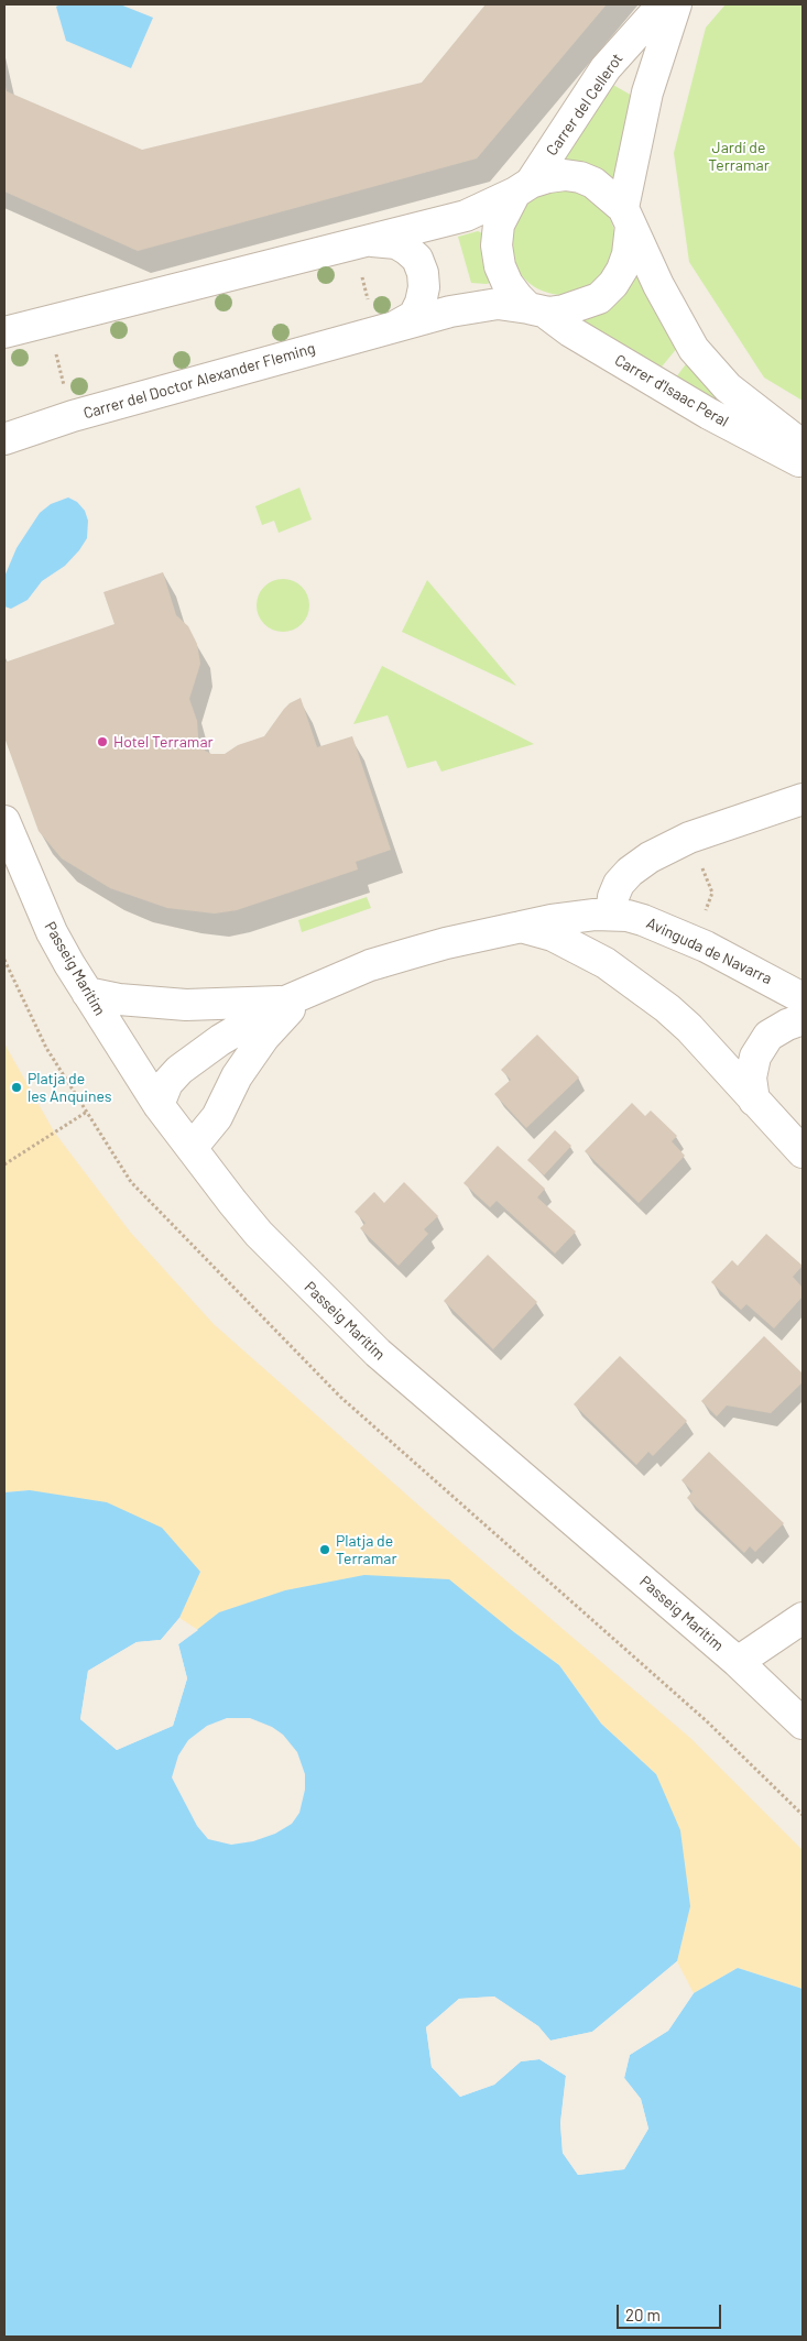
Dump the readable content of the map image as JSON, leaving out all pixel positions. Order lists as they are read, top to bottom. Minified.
{"streets":{"street":["Carrer del Cellerot","Carrer del Doctor Alexander Fleming","Carrer d'Isaac Peral","Avinguda de Navarra","Passeig Marítim"]},"crossings":[["Carrer del Cellerot","Carrer del Doctor Alexander Fleming"],["Carrer del Cellerot","Carrer d'Isaac Peral"],["Carrer del Doctor Alexander Fleming","Carrer d'Isaac Peral"]],"parks":["Jardí de Terramar"],"places":["Hotel Terramar","Platja de les Anquines","Platja de Terramar"],"scale_bar":"20 m"}
